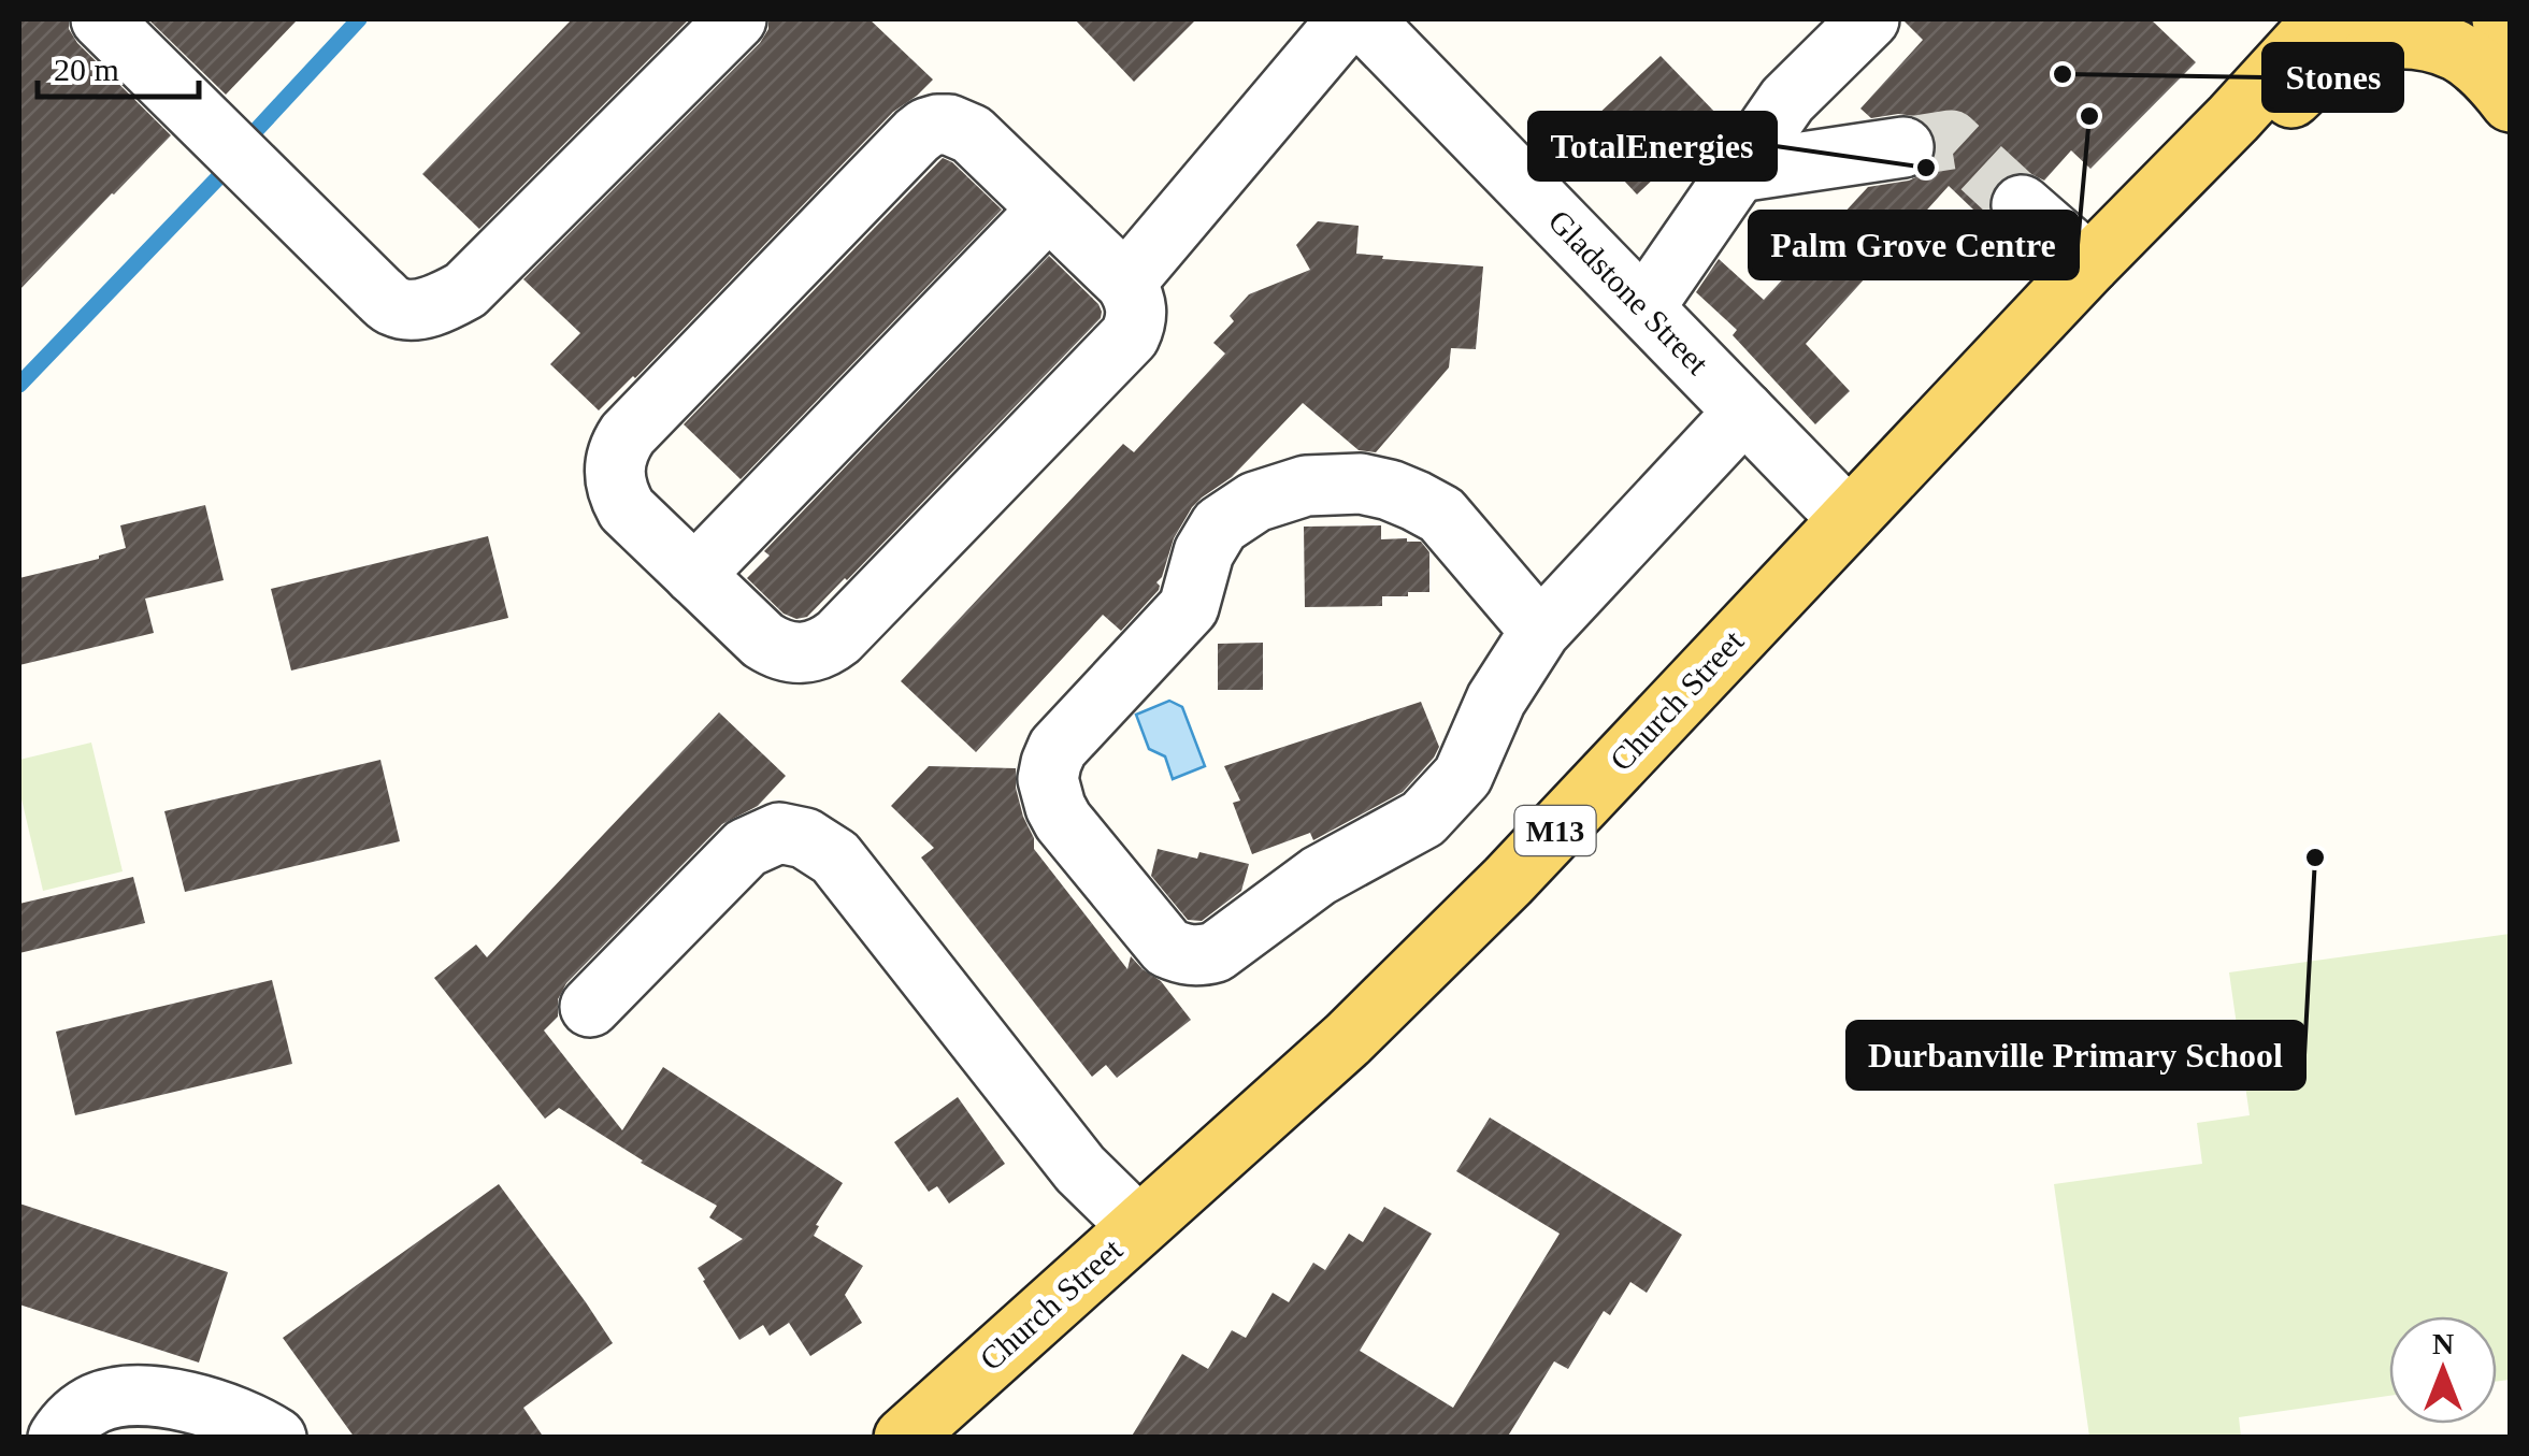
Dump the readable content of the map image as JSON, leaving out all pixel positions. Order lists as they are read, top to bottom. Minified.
{"streets":{"main road":["Church Street","M13"],"street":["Gladstone Street"]},"crossings":[["Gladstone Street","Church Street"]],"places":["Stones","Palm Grove Centre","TotalEnergies","Durbanville Primary School"],"scale_bar":"20 m","north":"top"}
